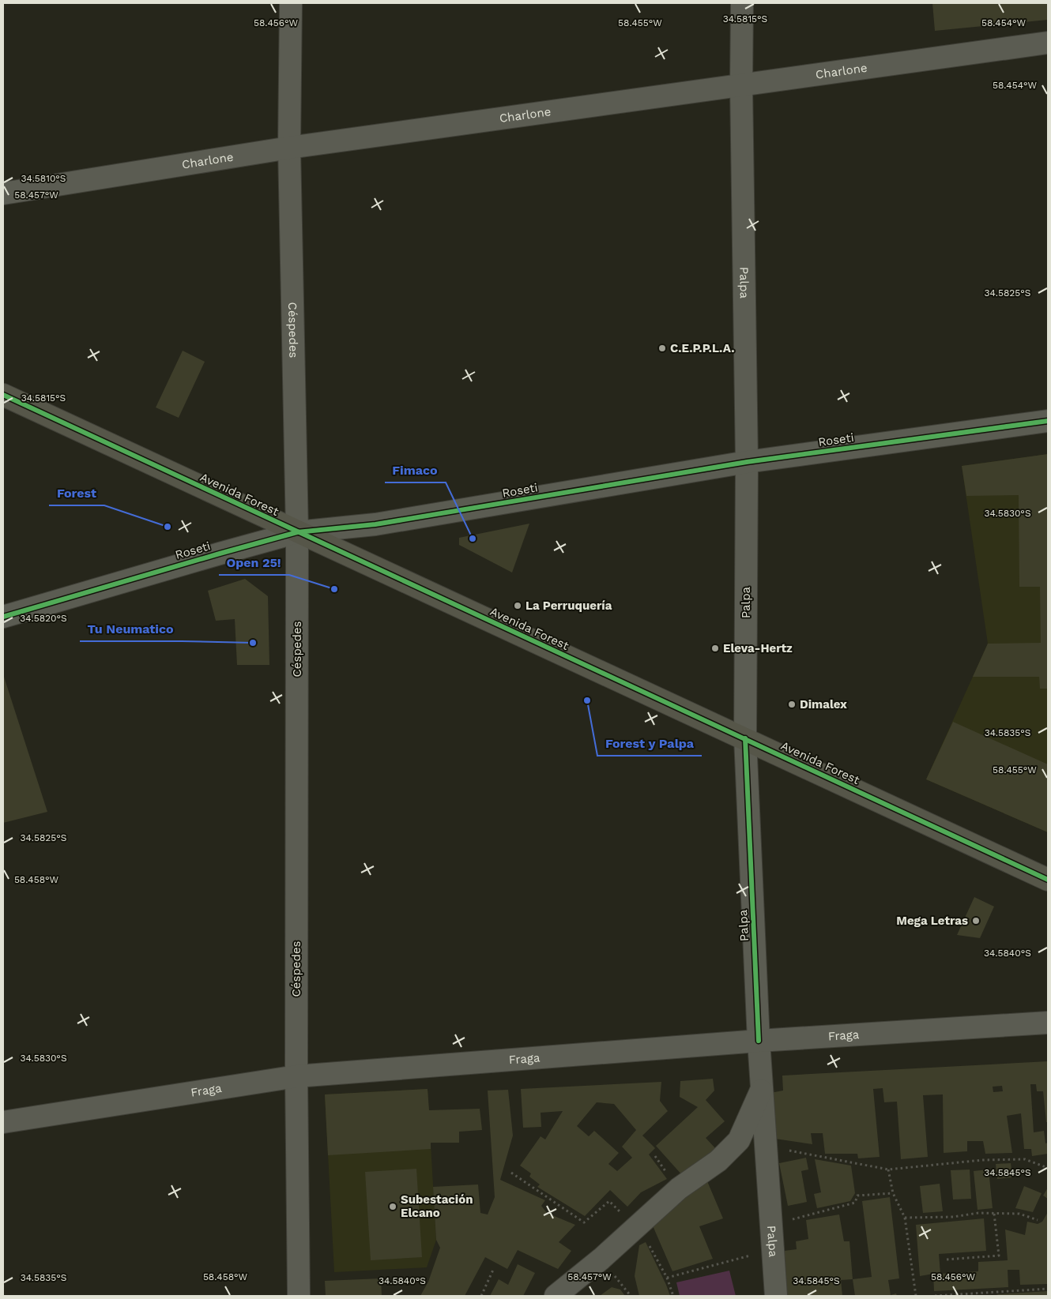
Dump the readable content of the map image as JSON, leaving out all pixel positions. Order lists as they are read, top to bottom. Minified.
{"streets":{"main road":["Avenida Forest"],"street":["Charlone","Palpa","Céspedes","Roseti","Fraga"]},"crossings":[["Charlone","Palpa"],["Charlone","Céspedes"],["Palpa","Roseti"],["Palpa","Avenida Forest"],["Palpa","Fraga"],["Céspedes","Roseti"],["Céspedes","Avenida Forest"],["Céspedes","Fraga"],["Roseti","Avenida Forest"]],"places":["C.E.P.P.L.A.","Forest","Fimaco","Open 25!","La Perruquería","Tu Neumatico","Eleva-Hertz","Forest y Palpa","Dimalex","Mega Letras","Subestación Elcano"],"coordinates":["34.5815°S","58.456°W","58.455°W","58.454°W","34.5810°S","58.457°W","34.5825°S","34.5830°S","34.5820°S","34.5835°S","58.458°W","34.5840°S","34.5845°S"]}
